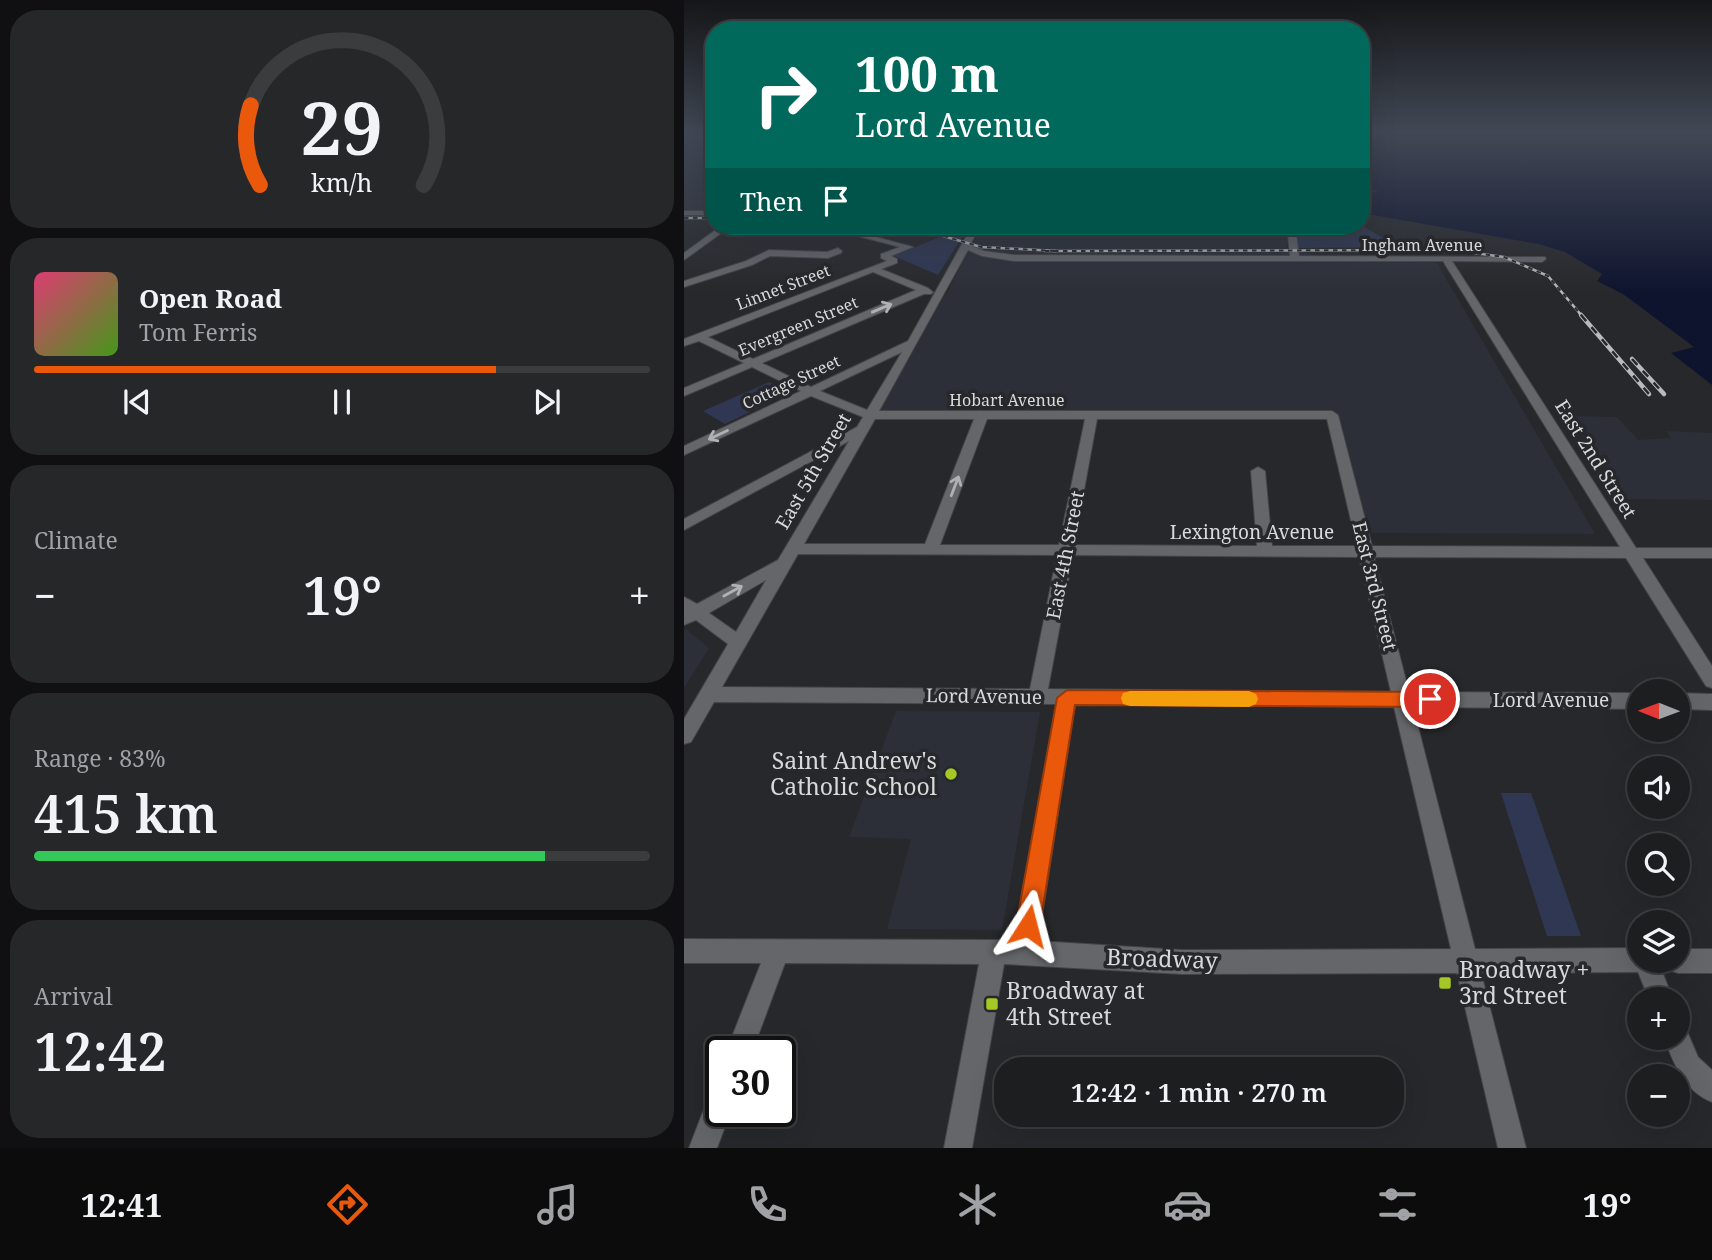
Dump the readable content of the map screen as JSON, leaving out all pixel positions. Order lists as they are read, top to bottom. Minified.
{"streets":{"street":["Ingham Avenue","Linnet Street","Evergreen Street","Cottage Street","Hobart Avenue","East 2nd Street","East 5th Street","Lexington Avenue","East 4th Street","East 3rd Street","Lord Avenue","Broadway"]},"crossings":[["Ingham Avenue","East 2nd Street"],["Ingham Avenue","East 5th Street"],["Linnet Street","Hobart Avenue"],["Evergreen Street","Hobart Avenue"],["Cottage Street","Hobart Avenue"],["Cottage Street","East 5th Street"],["Hobart Avenue","East 5th Street"],["Hobart Avenue","East 4th Street"],["Hobart Avenue","East 3rd Street"],["East 2nd Street","Lexington Avenue"],["East 5th Street","Lexington Avenue"],["East 5th Street","Lord Avenue"],["Lexington Avenue","East 4th Street"],["Lexington Avenue","East 3rd Street"],["East 4th Street","Lord Avenue"],["East 3rd Street","Lord Avenue"],["East 3rd Street","Broadway"]],"places":{"other":["Saint Andrew's Catholic School"],"transit":["Broadway + 3rd Street","Broadway at 4th Street"]},"north":"left","page":{"turn":["100 m","Lord Avenue"],"then":"Then","song":["Open Road","Tom Ferris"],"tile":["Climate",["Range · 83%","415 km"],["Arrival","12:42"]],"heat":["−","19°","+"],"map_buttons":["+","−"],"limit":"30","trip":"12:42 · 1 min · 270 m","tabs":["12:41","19°"],"gauge":["29","km/h"]}}
